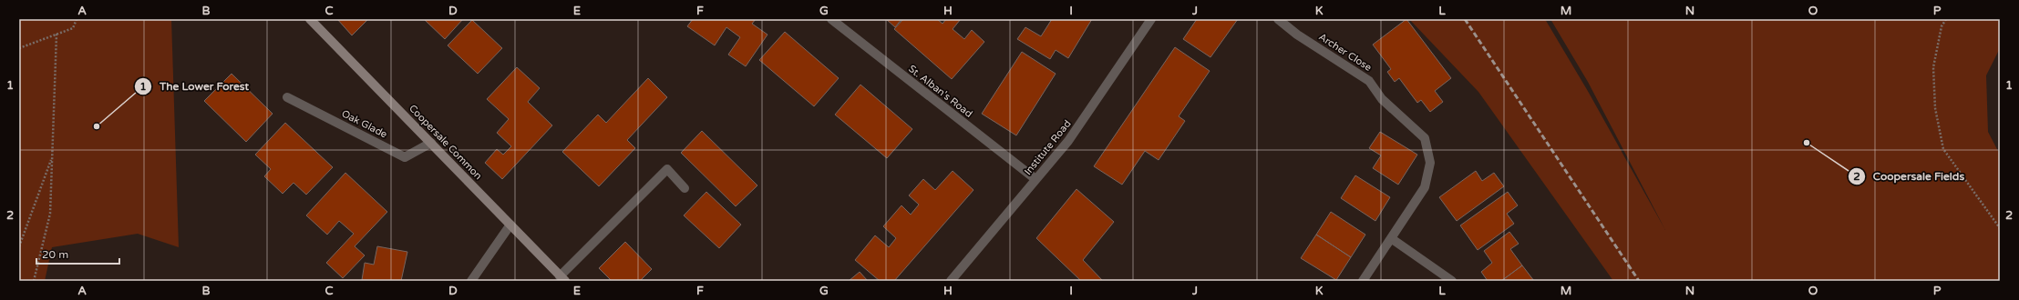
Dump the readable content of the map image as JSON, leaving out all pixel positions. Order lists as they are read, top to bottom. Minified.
{"streets":{"street":["Archer Close","St. Alban's Road","Oak Glade","Coopersale Common","Institute Road"]},"crossings":[["St. Alban's Road","Institute Road"],["Oak Glade","Coopersale Common"]],"places":["The Lower Forest","Coopersale Fields"],"scale_bar":"20 m","grid":{"columns":["A","B","C","D","E","F","G","H","I","J","K","L","M","N","O","P"],"rows":["1","2"]}}
